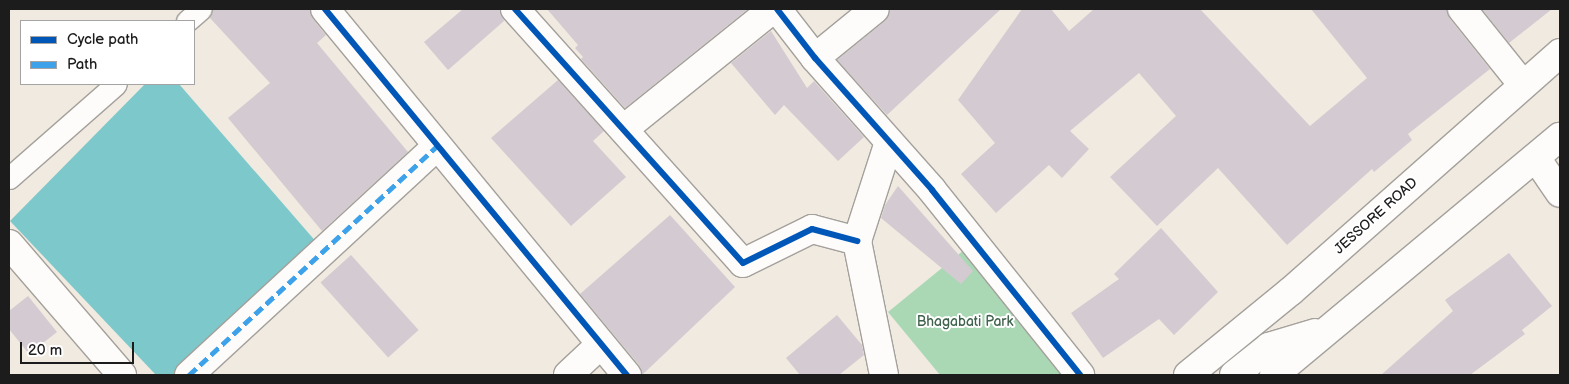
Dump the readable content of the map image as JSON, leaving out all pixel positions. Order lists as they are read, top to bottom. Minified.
{"streets":{"street":["JESSORE ROAD"]},"parks":["Bhagabati Park"],"legend":["Cycle path","Path"],"scale_bar":"20 m"}
